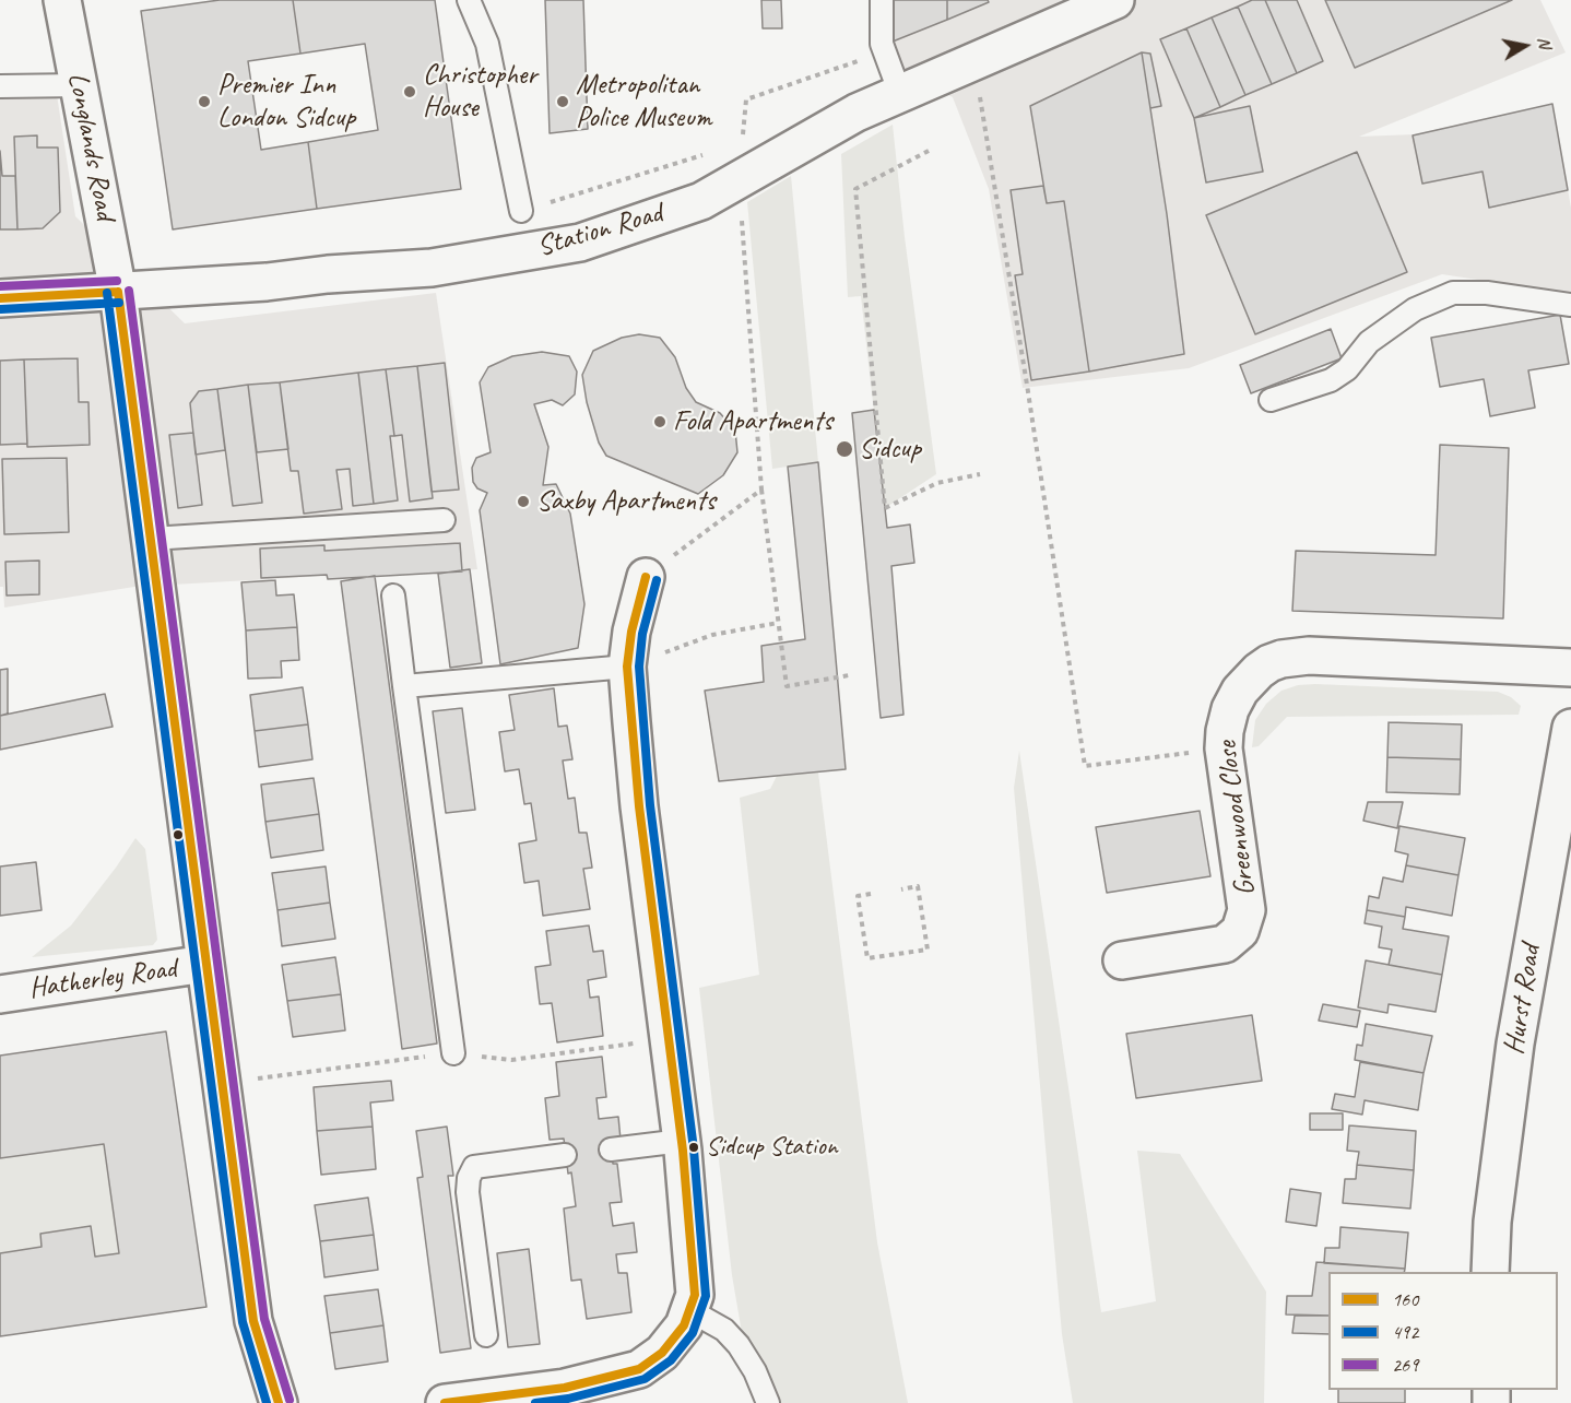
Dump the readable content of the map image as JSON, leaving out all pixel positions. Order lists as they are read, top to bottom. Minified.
{"streets":{"street":["Longlands Road","Station Road","Greenwood Close","Hatherley Road","Hurst Road"]},"crossings":[["Longlands Road","Station Road"],["Longlands Road","Hatherley Road"]],"places":["Christopher House","Premier Inn London Sidcup","Metropolitan Police Museum","Fold Apartments","Sidcup","Saxby Apartments","Sidcup Station"],"lines":["transit line 269","transit line 160","transit line 492"],"legend":["160","492","269"],"north":"right"}
